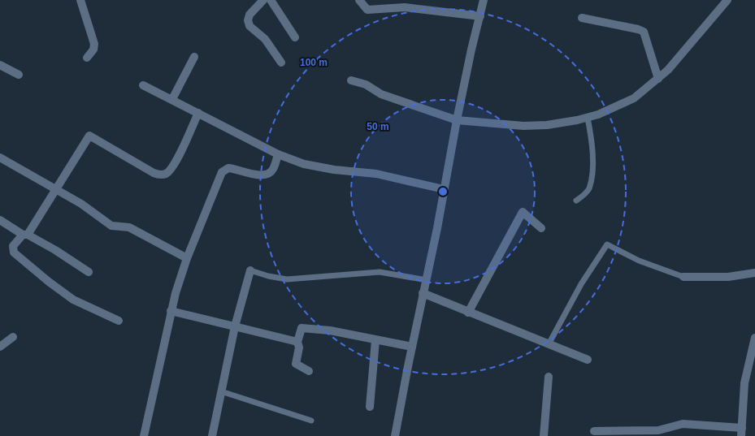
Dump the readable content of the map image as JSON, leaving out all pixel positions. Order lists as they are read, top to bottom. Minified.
{"rings":["100 m","50 m"]}
